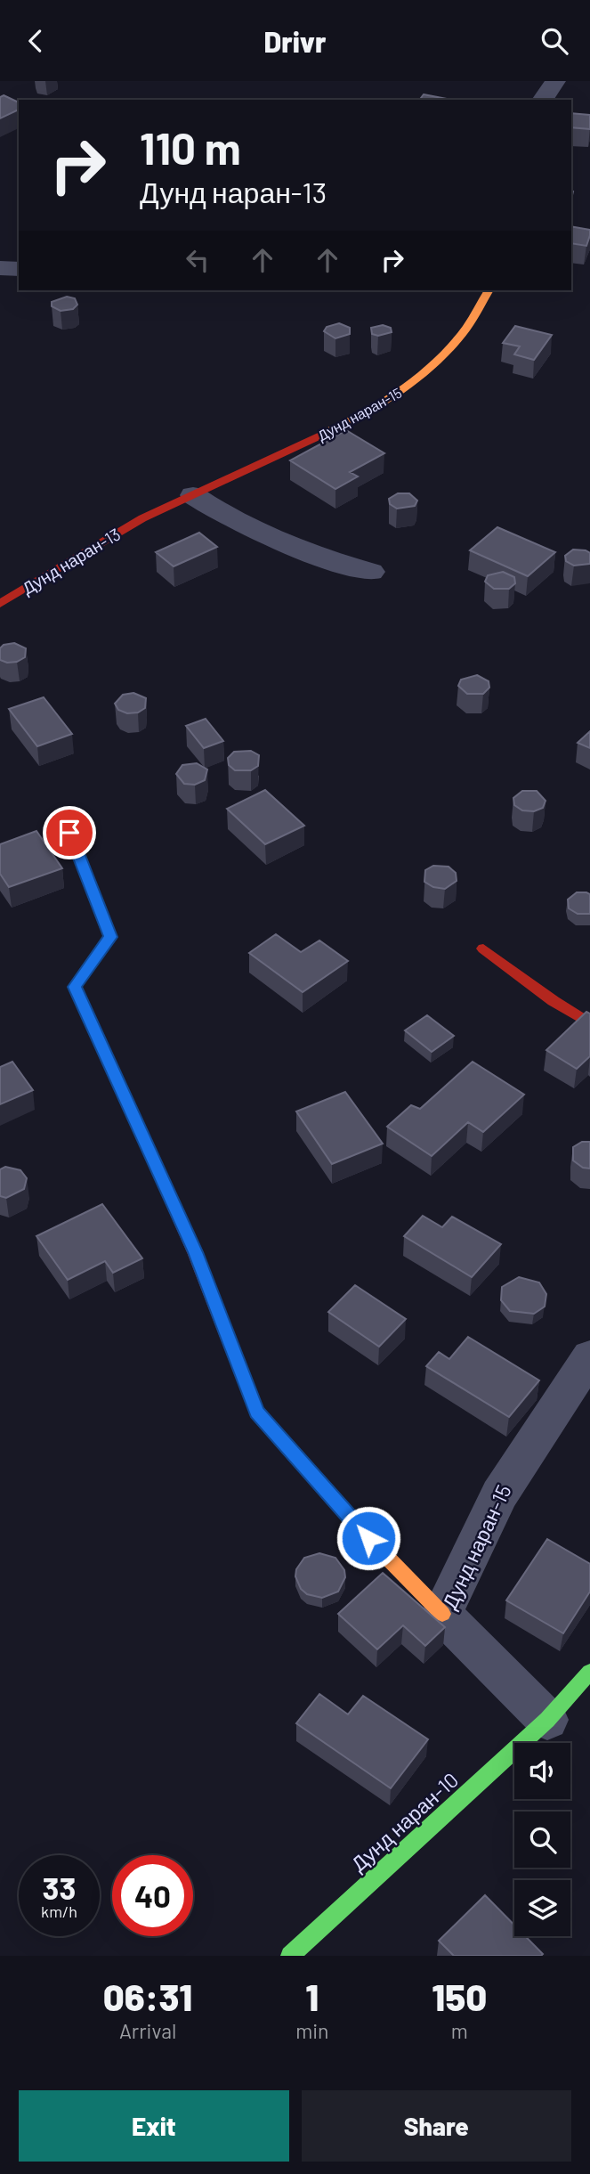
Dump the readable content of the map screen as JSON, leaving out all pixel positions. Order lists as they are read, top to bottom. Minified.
{"streets":{"street":["Дунд наран-15","Дунд наран-13","Дунд наран-10"]},"crossings":[["Дунд наран-15","Дунд наран-13"],["Дунд наран-15","Дунд наран-10"]],"page":{"header":"Drivr","turn":["110 m","Дунд наран-13"],"speed":"33 km/h","limit":"40","eta":["06:31","Arrival","1","min","150","m"],"buttons":["Exit","Share"]}}
